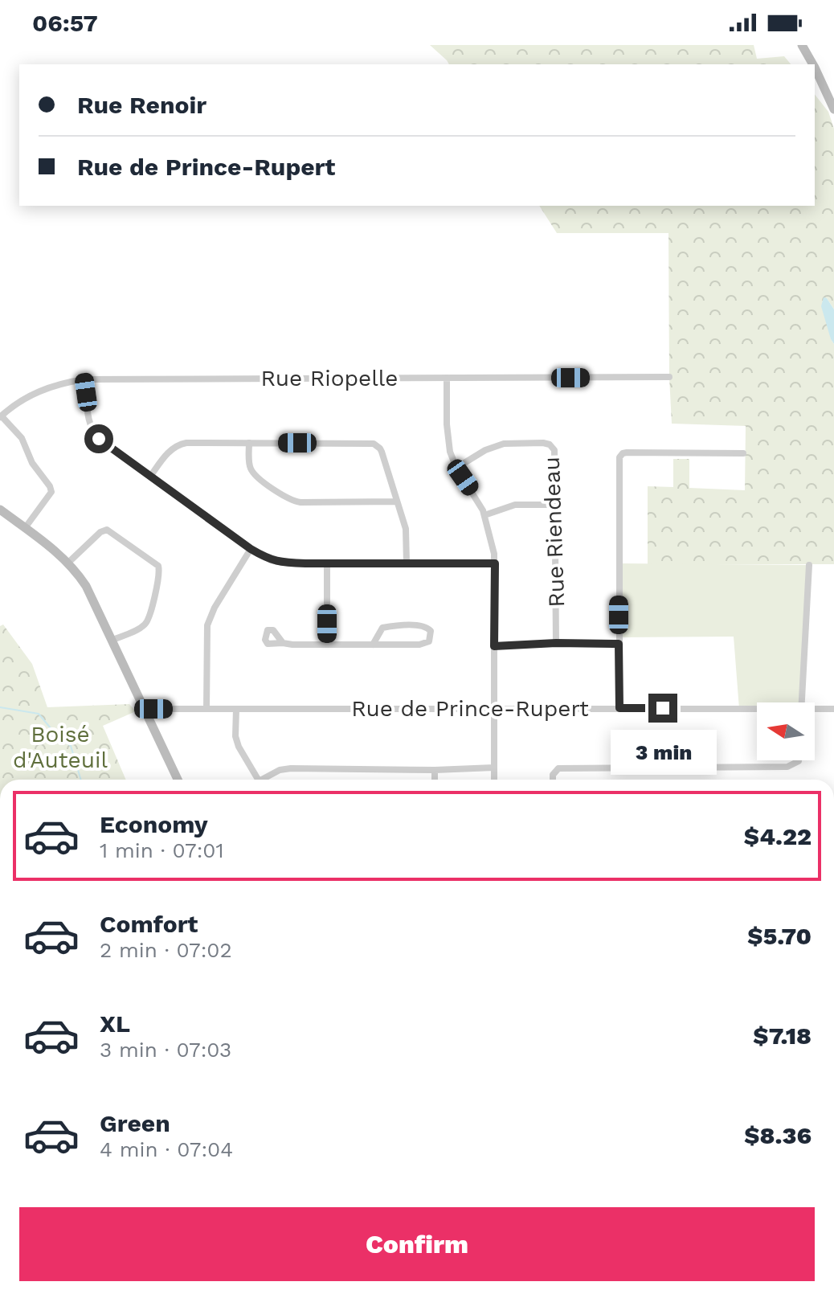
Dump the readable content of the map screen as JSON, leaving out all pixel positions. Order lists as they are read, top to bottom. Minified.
{"streets":{"street":["Rue Riopelle","Rue Riendeau","Rue de Prince-Rupert"]},"parks":["Boisé d'Auteuil"],"north":"left","page":{"status":"06:57","banner":["Rue Renoir","Rue de Prince-Rupert"],"bubble":"3 min","list":[{"name":"Economy","note":"1 min · 07:01","value":"$4.22"},{"name":"Comfort","note":"2 min · 07:02","value":"$5.70"},{"name":"XL","note":"3 min · 07:03","value":"$7.18"},{"name":"Green","note":"4 min · 07:04","value":"$8.36"}],"buttons":"Confirm"}}
